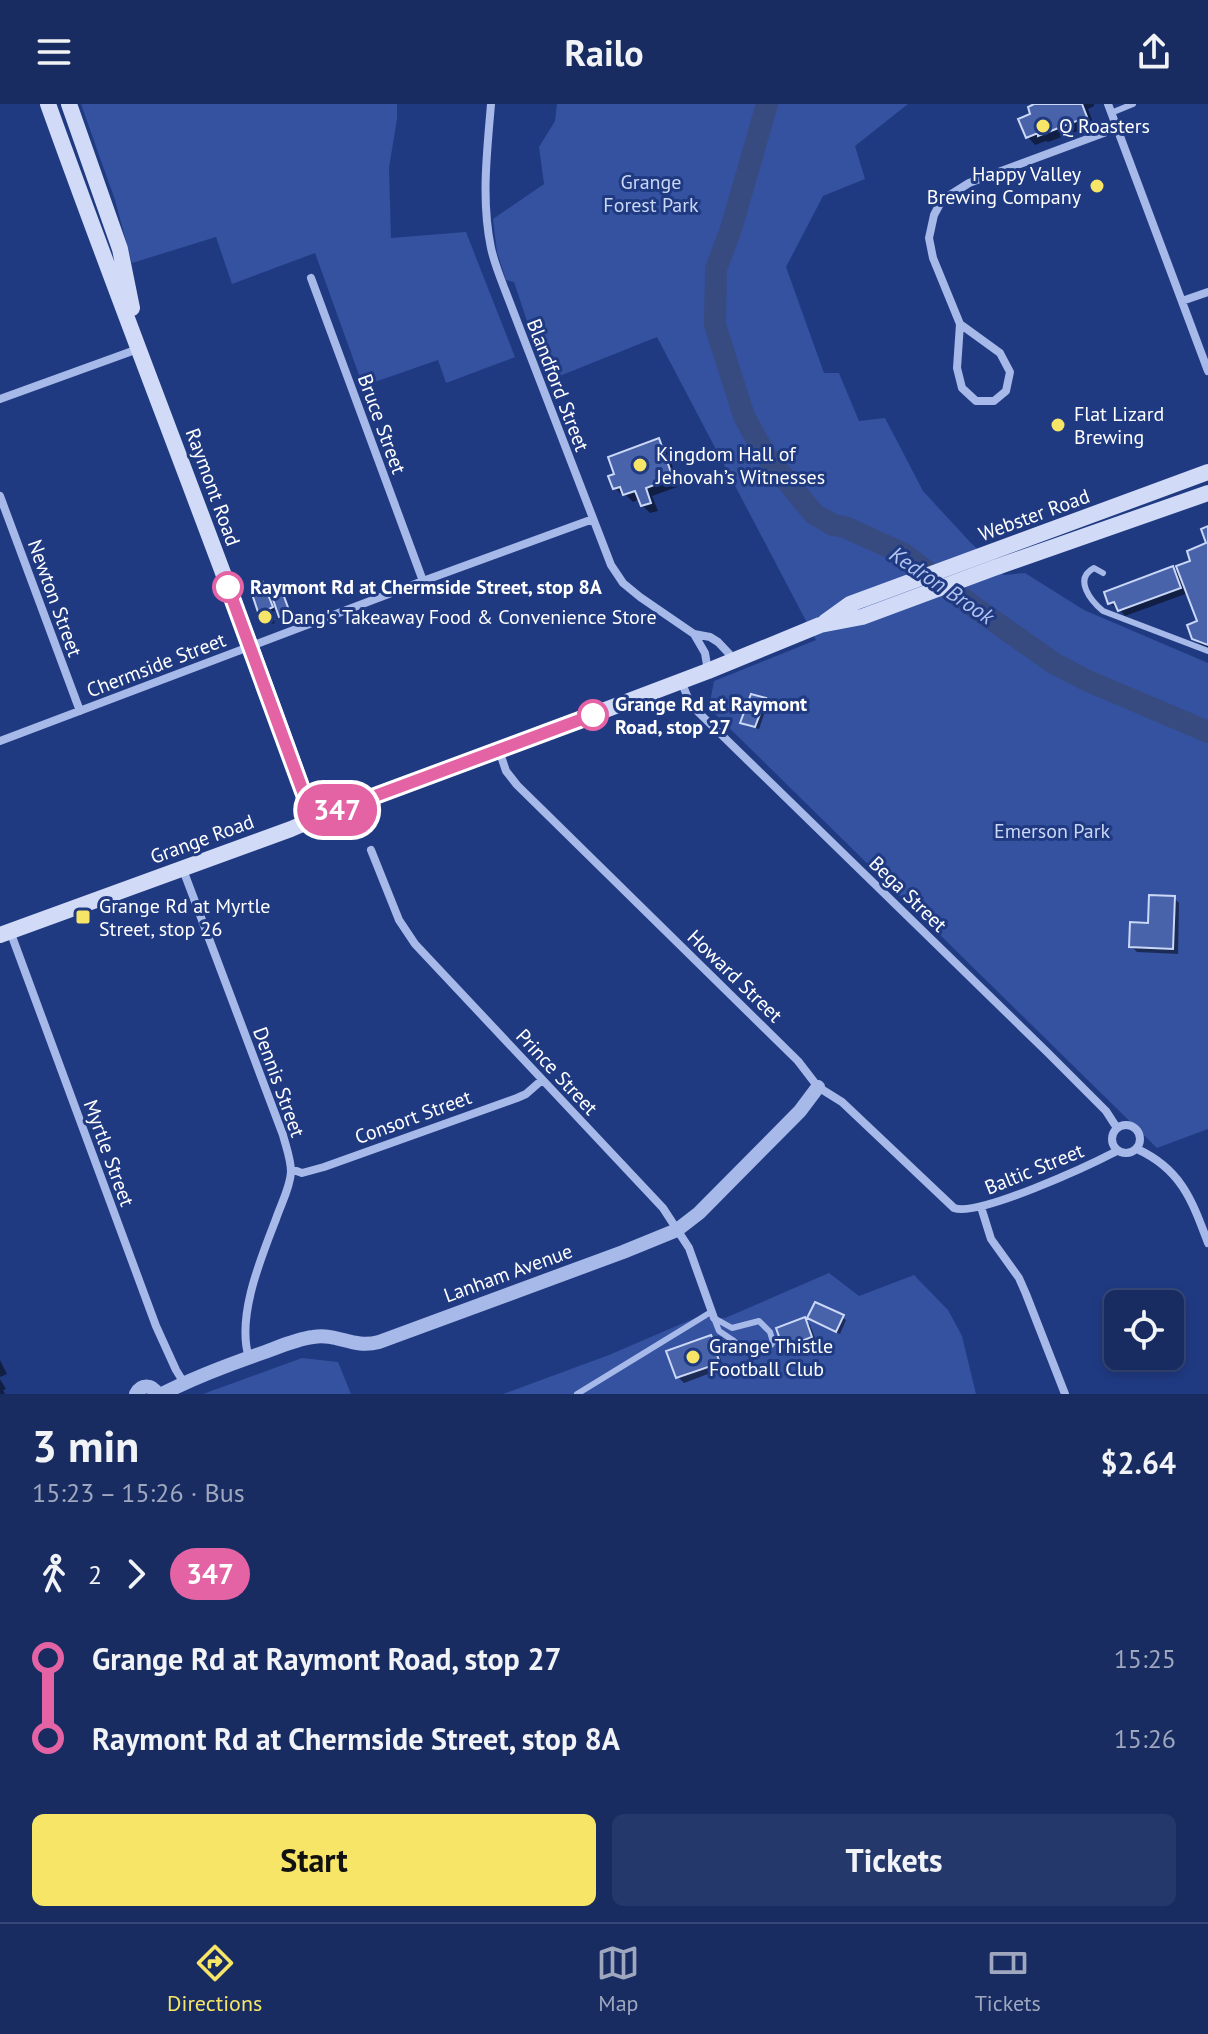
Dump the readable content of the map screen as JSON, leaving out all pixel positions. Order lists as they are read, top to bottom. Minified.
{"streets":{"main road":["Raymont Road","Webster Road","Grange Road"],"street":["Blandford Street","Bruce Street","Newton Street","Chermside Street","Bega Street","Howard Street","Prince Street","Dennis Street","Consort Street","Myrtle Street","Baltic Street","Lanham Avenue"]},"crossings":[["Blandford Street","Chermside Street"],["Blandford Street","Grange Road"],["Bruce Street","Chermside Street"],["Raymont Road","Chermside Street"],["Raymont Road","Grange Road"],["Webster Road","Grange Road"],["Newton Street","Chermside Street"],["Grange Road","Bega Street"],["Grange Road","Howard Street"],["Grange Road","Dennis Street"],["Grange Road","Myrtle Street"],["Bega Street","Baltic Street"],["Howard Street","Baltic Street"],["Howard Street","Lanham Avenue"],["Prince Street","Consort Street"],["Prince Street","Lanham Avenue"],["Dennis Street","Consort Street"],["Dennis Street","Lanham Avenue"],["Myrtle Street","Lanham Avenue"]],"water":["Kedron Brook"],"parks":["Grange Forest Park","Emerson Park"],"places":{"other":["Q Roasters","Happy Valley Brewing Company","Flat Lizard Brewing","Kingdom Hall of Jehovah’s Witnesses","Raymont Rd at Chermside Street, stop 8A","Dang's Takeaway Food & Convenience Store","Grange Rd at Raymont Road, stop 27","Grange Thistle Football Club"],"transit":["Grange Rd at Myrtle Street, stop 26"]},"lines":["bus line 347"],"page":{"header":"Railo","on_map":"347","heading":["3 min","15:23 – 15:26 · Bus","$2.64"],"legs":["2","347"],"list":[{"name":"Grange Rd at Raymont Road, stop 27","value":"15:25"},{"name":"Raymont Rd at Chermside Street, stop 8A","value":"15:26"}],"buttons":["Start","Tickets"],"tabs":["Directions","Map","Tickets"]}}
